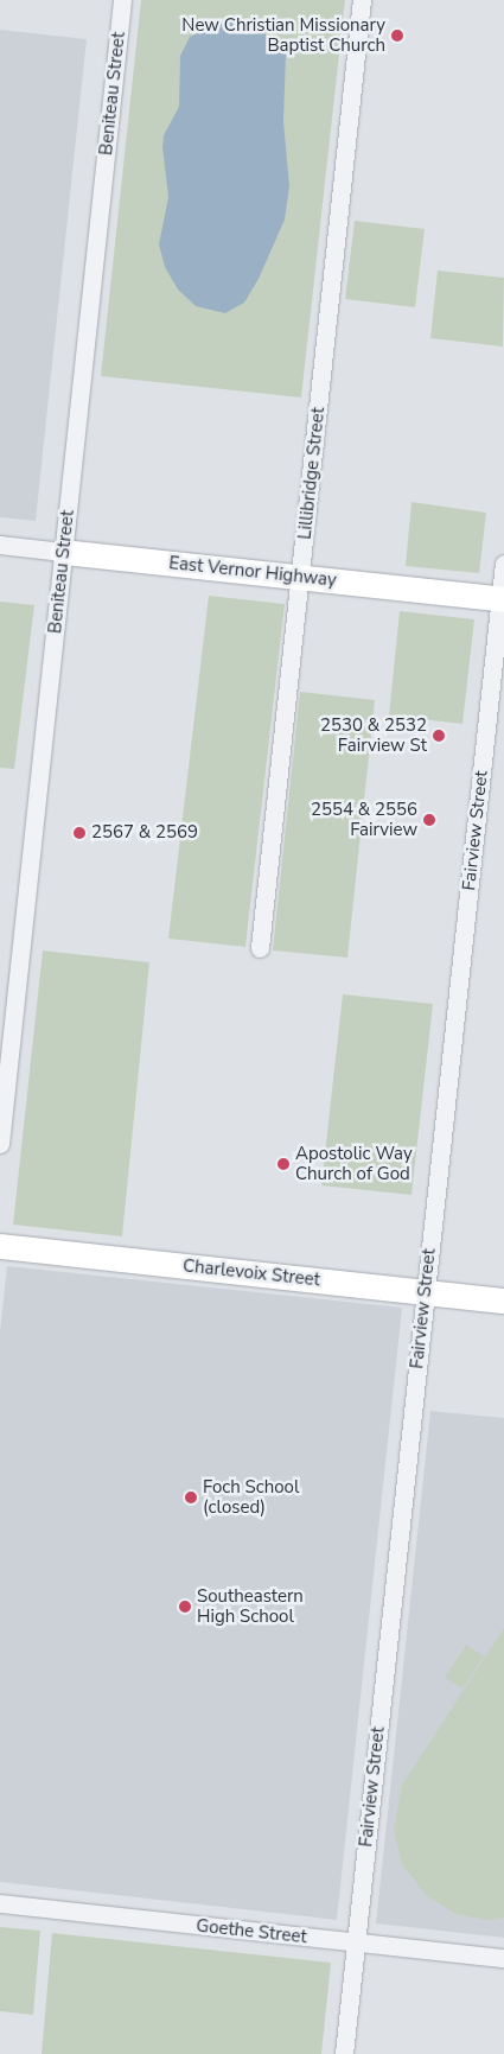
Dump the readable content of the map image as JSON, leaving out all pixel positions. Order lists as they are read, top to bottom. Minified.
{"streets":{"street":["Beniteau Street","Lillibridge Street","East Vernor Highway","Fairview Street","Charlevoix Street","Goethe Street"]},"crossings":[["Beniteau Street","East Vernor Highway"],["Lillibridge Street","East Vernor Highway"],["East Vernor Highway","Fairview Street"],["Fairview Street","Charlevoix Street"],["Fairview Street","Goethe Street"]],"places":["New Christian Missionary Baptist Church","2530 & 2532 Fairview St","2554 & 2556 Fairview","2567 & 2569","Apostolic Way Church of God","Foch School (closed)","Southeastern High School"]}
